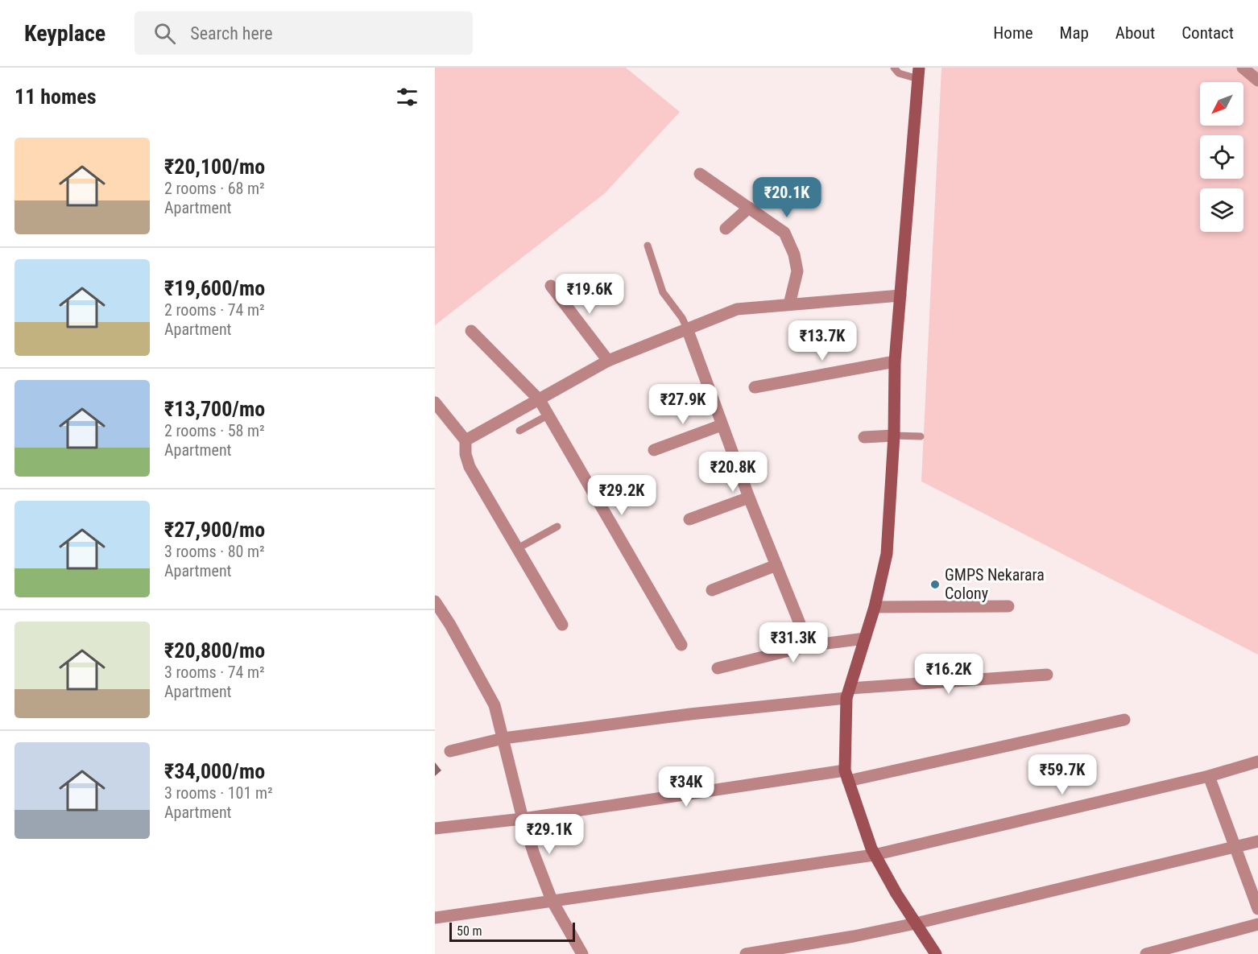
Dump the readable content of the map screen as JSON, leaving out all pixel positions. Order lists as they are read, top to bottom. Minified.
{"places":["GMPS Nekarara Colony"],"scale_bar":"50 m","north":"bottom left","page":{"header":"Keyplace","search":"Search here","nav":["Home","Map","About","Contact"],"heading":"11 homes","list":[{"name":"₹20,100/mo","note":"2 rooms · 68 m² · Apartment"},{"name":"₹19,600/mo","note":"2 rooms · 74 m² · Apartment"},{"name":"₹13,700/mo","note":"2 rooms · 58 m² · Apartment"},{"name":"₹27,900/mo","note":"3 rooms · 80 m² · Apartment"},{"name":"₹20,800/mo","note":"3 rooms · 74 m² · Apartment"},{"name":"₹34,000/mo","note":"3 rooms · 101 m² · Apartment"}],"price":["₹20.1K","₹19.6K","₹13.7K","₹27.9K","₹20.8K","₹29.2K","₹31.3K","₹16.2K","₹59.7K","₹34K","₹29.1K"],"scale":"50 m"}}
